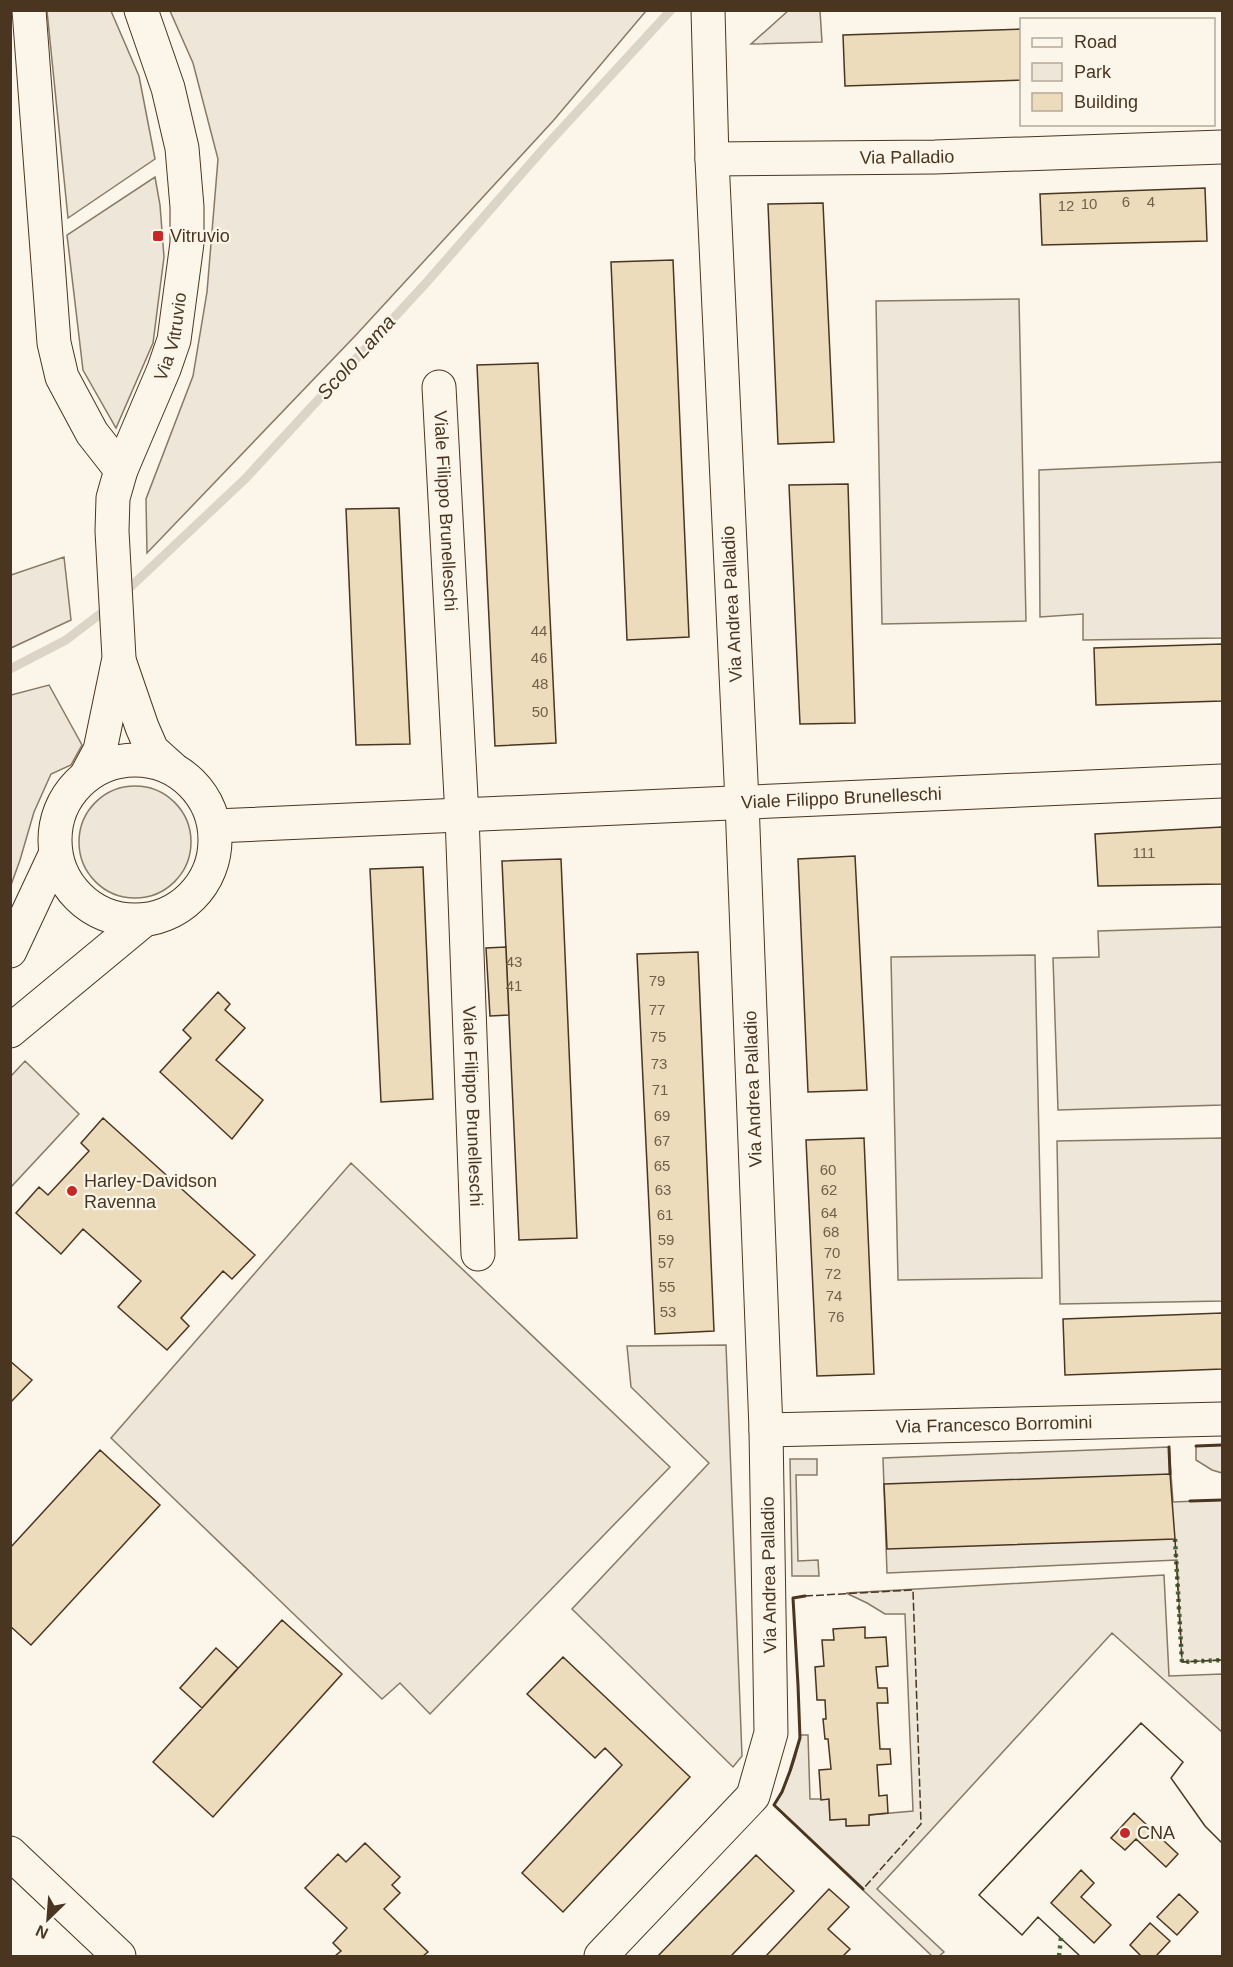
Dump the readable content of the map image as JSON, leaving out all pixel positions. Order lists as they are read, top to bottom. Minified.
{"streets":{"street":["Via Palladio","Via Vitruvio","Viale Filippo Brunelleschi","Via Andrea Palladio","Via Francesco Borromini"]},"crossings":[["Via Palladio","Via Andrea Palladio"],["Via Vitruvio","Viale Filippo Brunelleschi"],["Viale Filippo Brunelleschi","Via Andrea Palladio"],["Via Andrea Palladio","Via Francesco Borromini"]],"water":["Scolo Lama"],"places":{"transit":["Vitruvio"],"other":["Harley-Davidson Ravenna","CNA"]},"house_numbers":["6","4","10","12","44","46","48","50","111","43","79","41","77","75","73","71","69","67","65","60","63","62","64","61","68","59","70","57","72","55","74","53","76"],"legend":["Road","Park","Building"],"north":"bottom left"}
